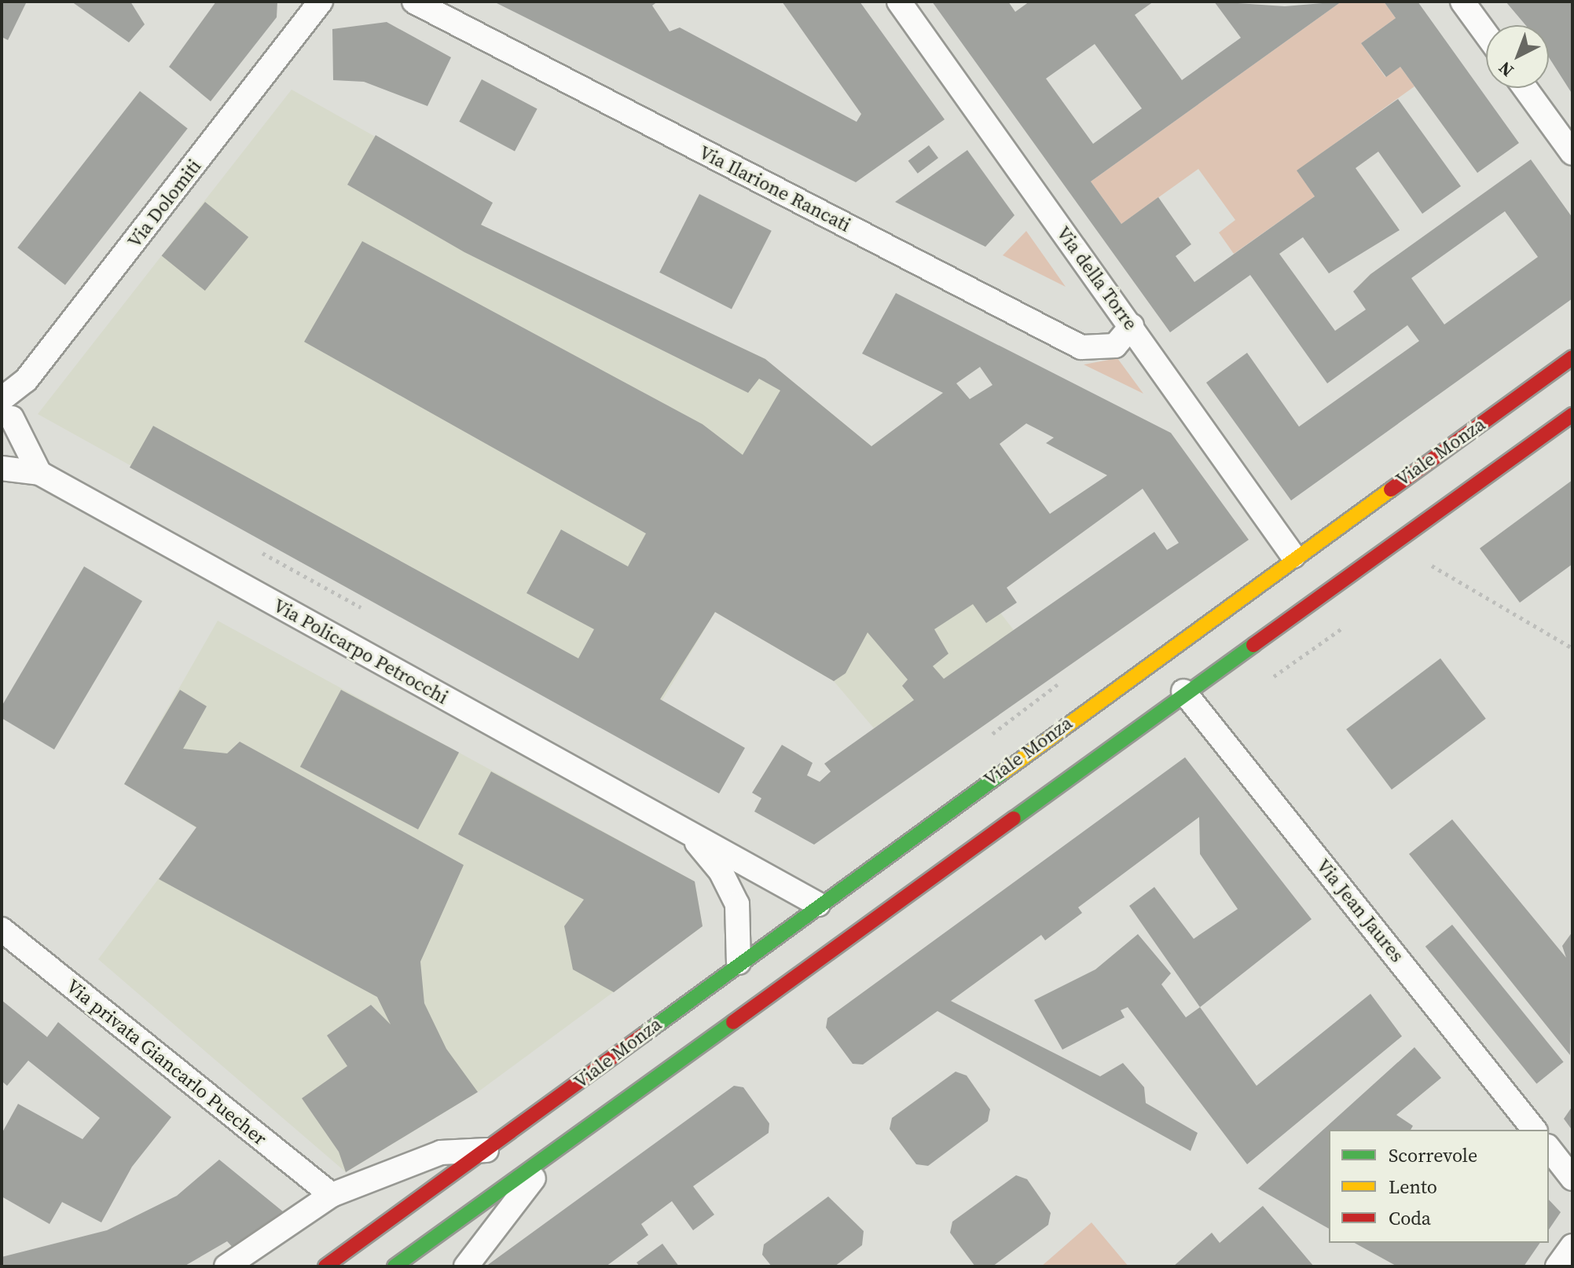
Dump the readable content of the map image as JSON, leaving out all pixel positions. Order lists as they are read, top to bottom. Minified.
{"streets":{"main road":["Viale Monza"],"street":["Via Ilarione Rancati","Via Dolomiti","Via della Torre","Via Policarpo Petrocchi","Via Jean Jaures","Via privata Giancarlo Puecher"]},"crossings":[["Via Ilarione Rancati","Via della Torre"],["Via della Torre","Viale Monza"],["Viale Monza","Via Policarpo Petrocchi"],["Viale Monza","Via Jean Jaures"]],"legend":["Scorrevole","Lento","Coda"],"north":"bottom left"}
